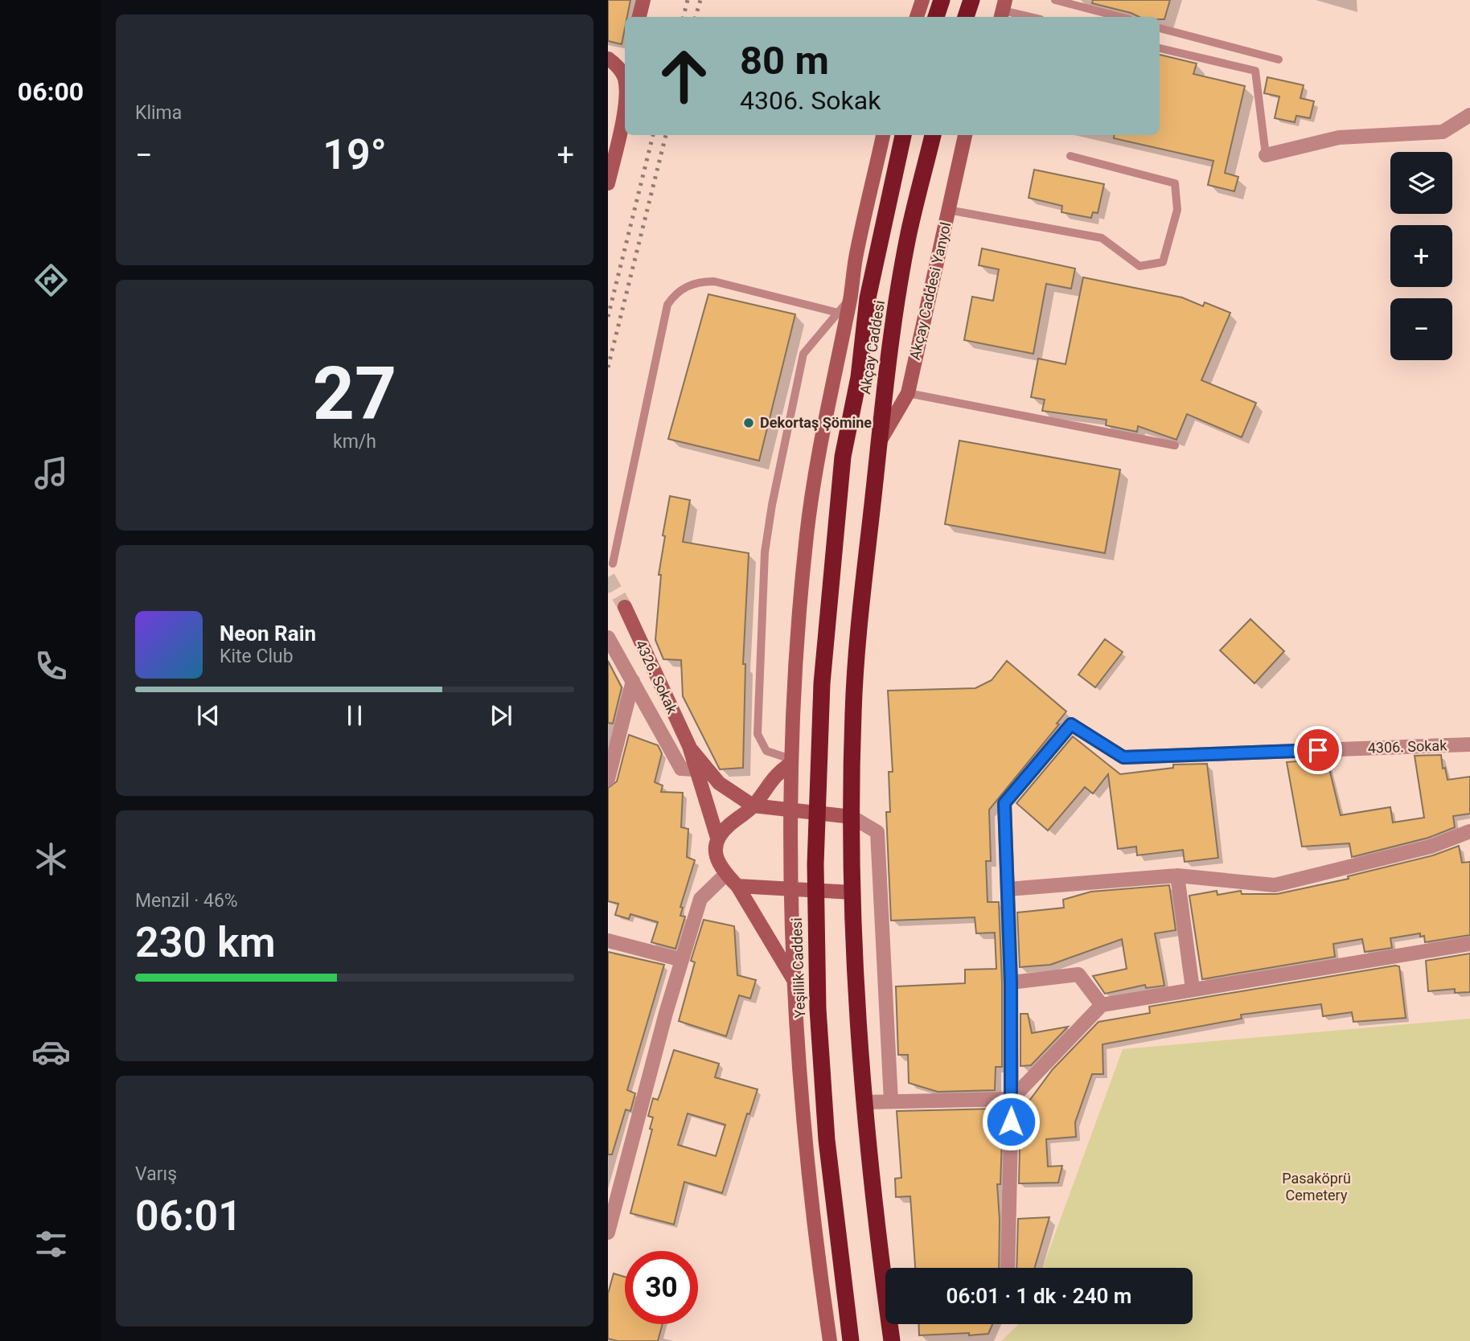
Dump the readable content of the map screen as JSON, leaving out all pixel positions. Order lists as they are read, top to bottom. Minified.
{"streets":{"highway":["Akçay Caddesi","Yeşillik Caddesi"],"street":["Akçay Caddesi Yanyol","4326. Sokak","4306. Sokak"]},"crossings":[["Akçay Caddesi Yanyol","Akçay Caddesi"],["Akçay Caddesi","Yeşillik Caddesi"]],"parks":["Pasaköprü Cemetery"],"places":["Dekortaş Şömine"],"page":{"tabs":"06:00","tile":["Klima",["27","km/h"],["Menzil · 46%","230 km"],["Varış","06:01"]],"turn":["80 m","4306. Sokak"],"heat":["−","19°","+"],"map_buttons":["+","−"],"song":["Neon Rain","Kite Club"],"limit":"30","trip":"06:01 · 1 dk · 240 m"}}
